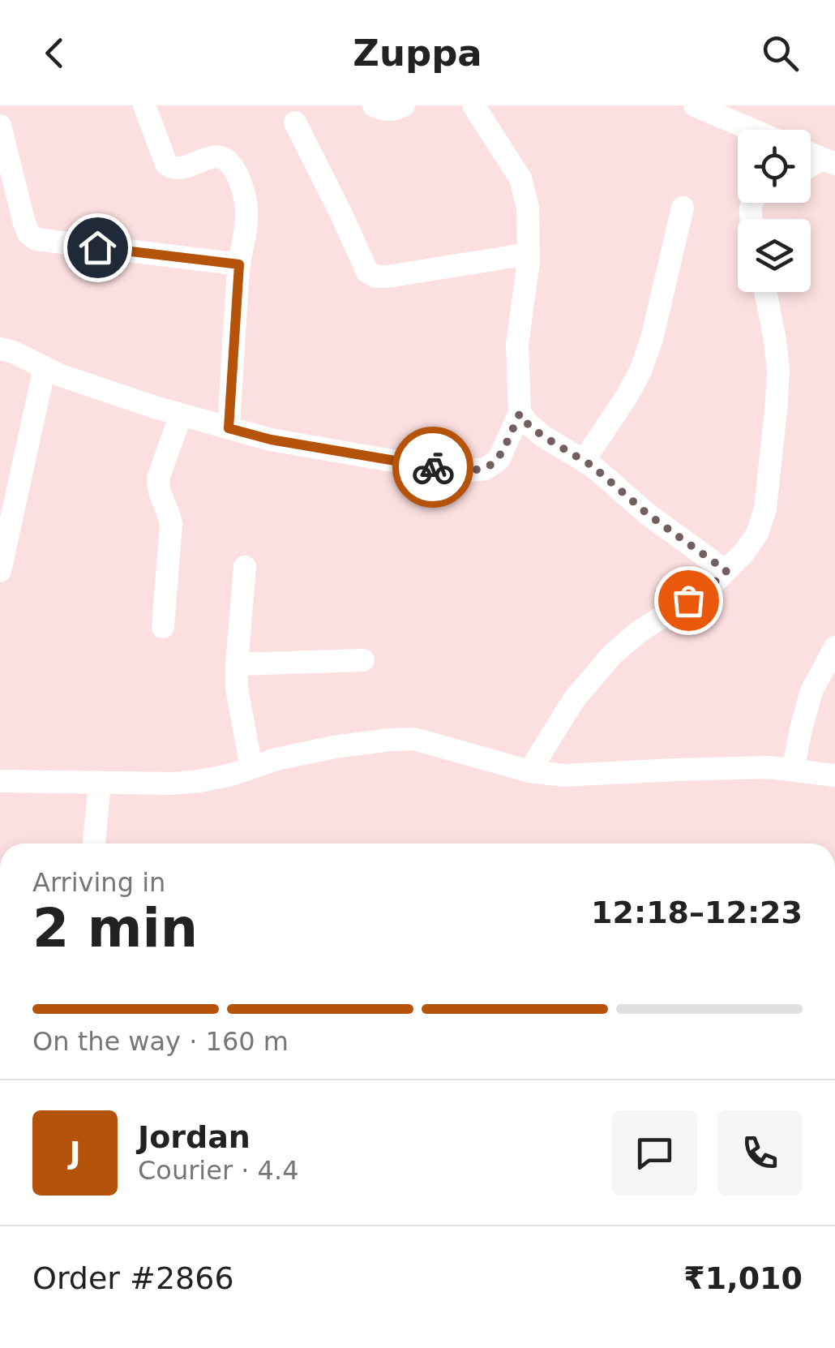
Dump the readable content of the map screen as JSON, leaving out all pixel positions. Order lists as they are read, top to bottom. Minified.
{"page":{"header":"Zuppa","heading":["2 min","Arriving in","12:18–12:23"],"panel":["Jordan","Courier · 4.4","Order #2866","₹1,010"],"bar":"On the way · 160 m","round":"J"}}
